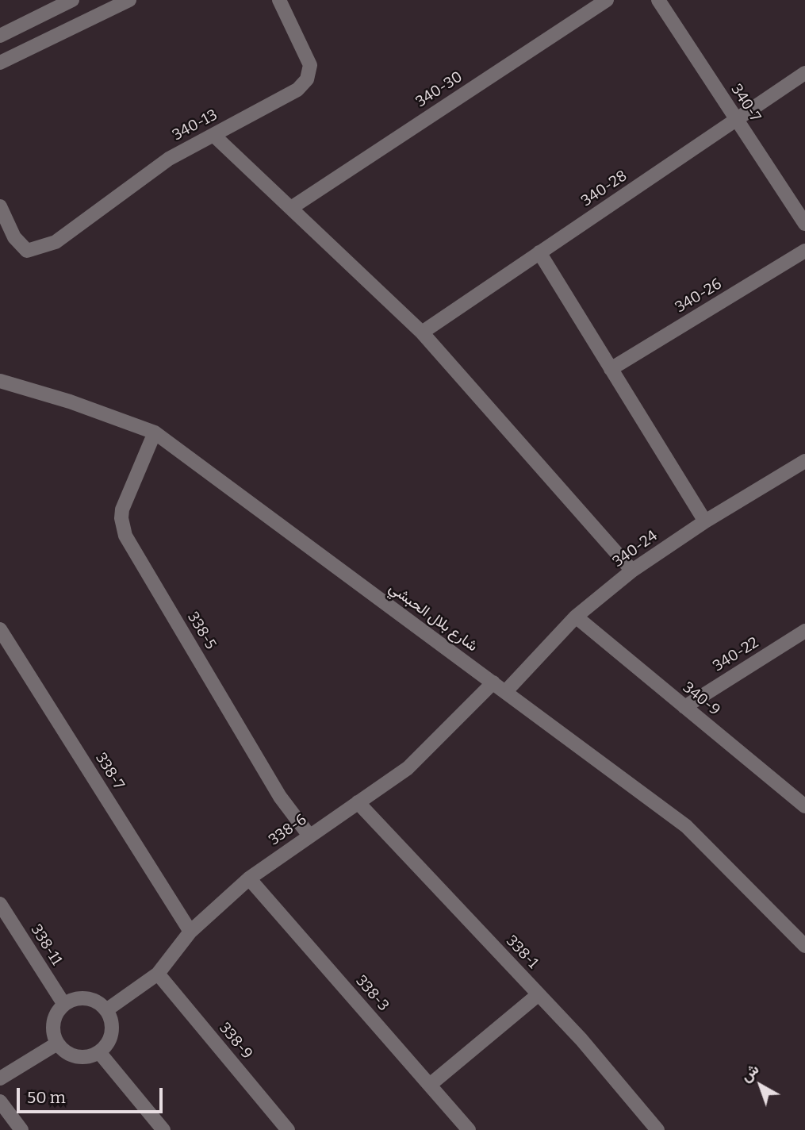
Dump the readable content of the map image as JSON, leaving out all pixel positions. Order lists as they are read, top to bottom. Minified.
{"streets":{"street":["340-30","340-7","340-13","340-28","340-26","340-24","شارع بلال الحبشي","338-5","340-22","340-9","338-7","338-6","338-11","338-1","338-3","338-9"]},"crossings":[["340-7","340-28"],["340-24","شارع بلال الحبشي"],["340-24","340-9"],["شارع بلال الحبشي","338-5"],["شارع بلال الحبشي","338-6"],["338-5","338-6"],["340-22","340-9"],["338-7","338-6"],["338-6","338-11"],["338-6","338-1"],["338-6","338-3"],["338-6","338-9"]],"scale_bar":"50 m","north":"top left"}
